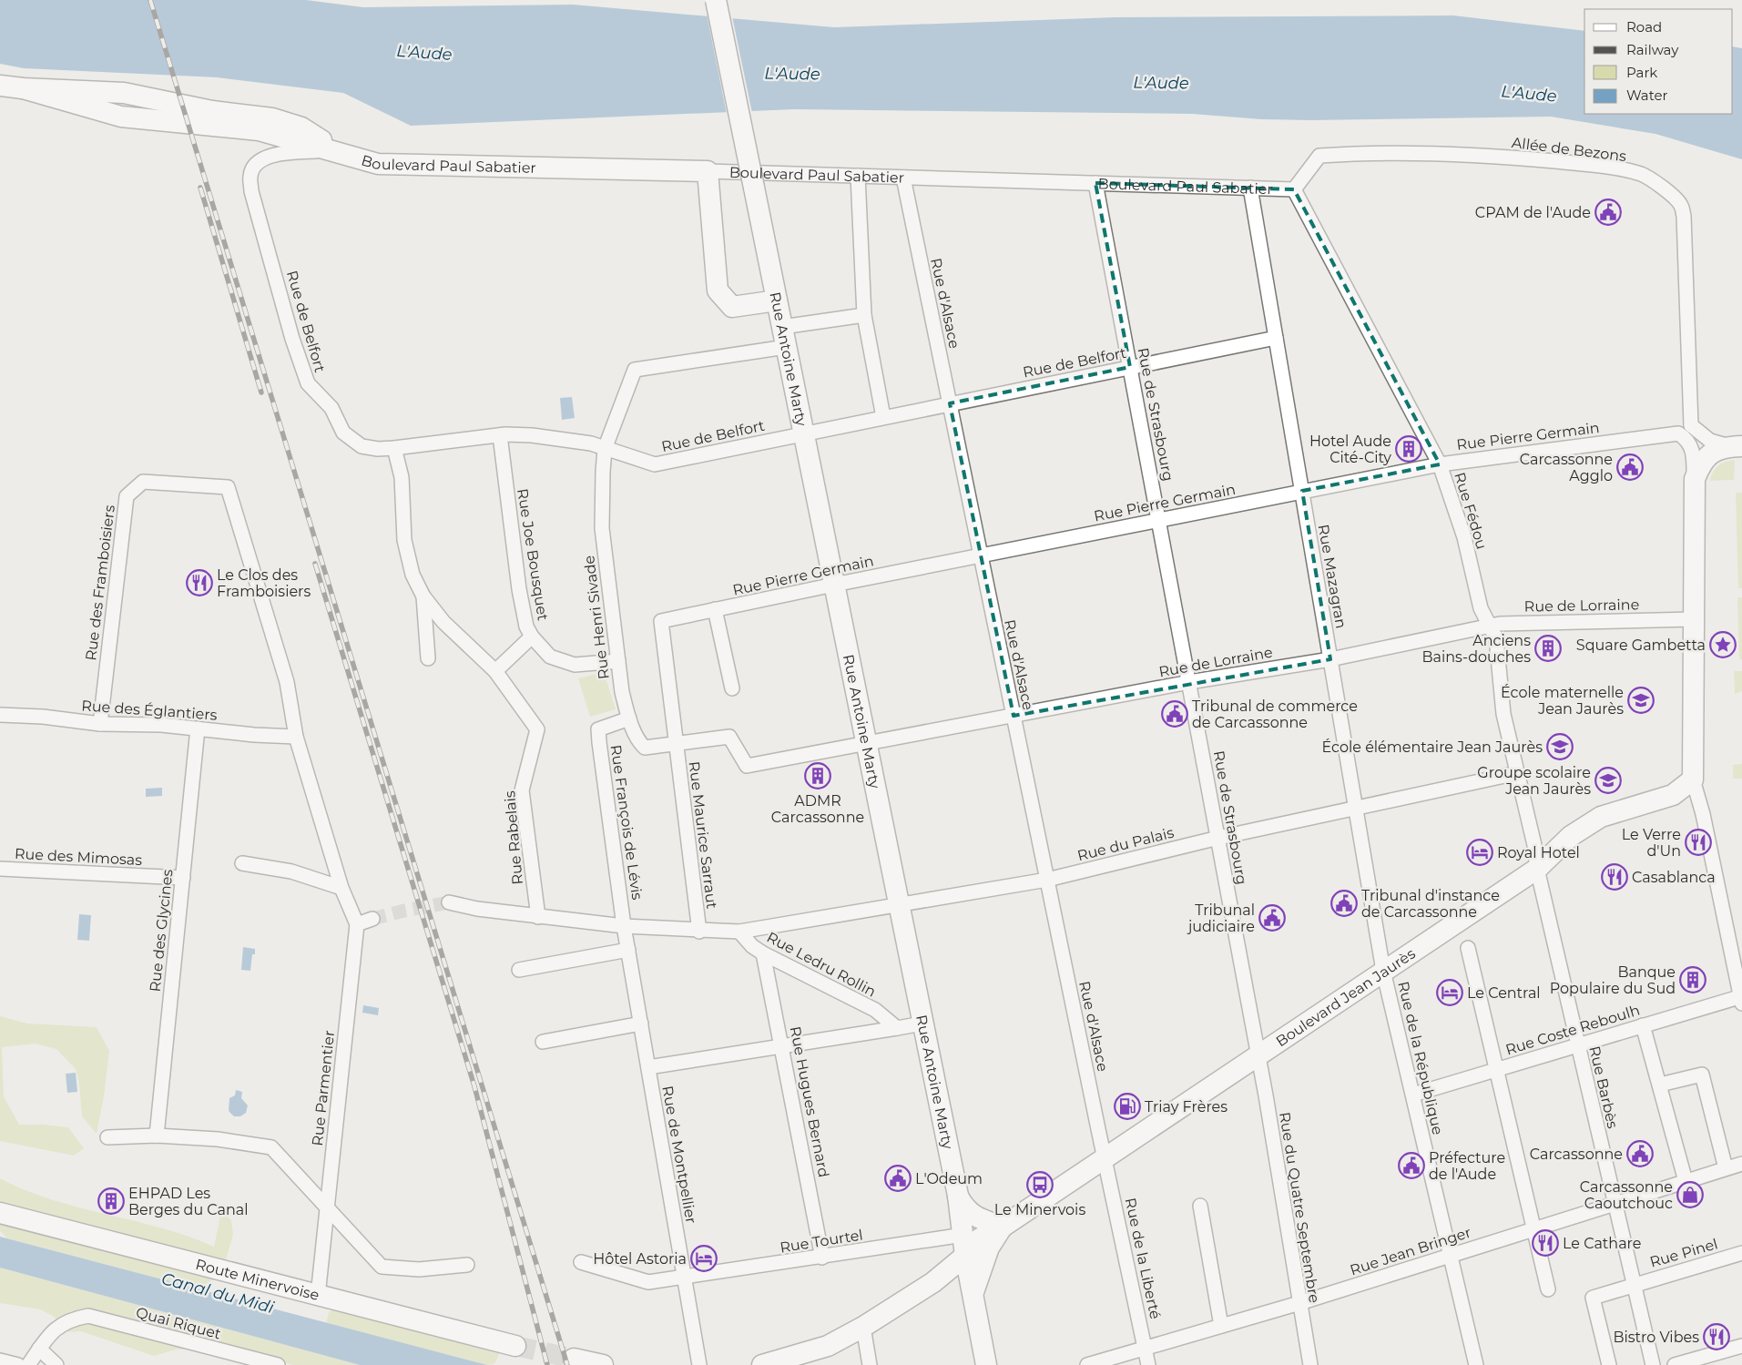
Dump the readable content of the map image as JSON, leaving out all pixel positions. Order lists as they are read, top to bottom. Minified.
{"streets":{"main road":["Boulevard Paul Sabatier","Rue Antoine Marty","Boulevard Jean Jaurès","Route Minervoise"],"street":["Allée de Bezons","Rue d'Alsace","Rue de Belfort","Rue de Strasbourg","Rue Pierre Germain","Rue Fédou","Rue Joe Bousquet","Rue Mazagran","Rue des Framboisiers","Rue de Lorraine","Rue Henri Sivade","Rue des Églantiers","Rue François de Lévis","Rue Maurice Sarraut","Rue Rabelais","Rue du Palais","Rue des Mimosas","Rue des Glycines","Rue Ledru Rollin","Rue Coste Reboulh","Rue de la République","Rue Barbès","Rue Parmentier","Rue Hugues Bernard","Rue de Montpellier","Rue du Quatre Septembre","Rue Tourtel","Rue Jean Bringer","Rue Pinel","Rue de la Liberté","Quai Riquet"]},"crossings":[["Allée de Bezons","Boulevard Paul Sabatier"],["Allée de Bezons","Rue Pierre Germain"],["Allée de Bezons","Rue Fédou"],["Boulevard Paul Sabatier","Rue d'Alsace"],["Boulevard Paul Sabatier","Rue de Belfort"],["Boulevard Paul Sabatier","Rue de Strasbourg"],["Boulevard Paul Sabatier","Rue Fédou"],["Boulevard Paul Sabatier","Rue Mazagran"],["Rue d'Alsace","Rue de Belfort"],["Rue d'Alsace","Rue Pierre Germain"],["Rue d'Alsace","Rue de Lorraine"],["Rue d'Alsace","Rue du Palais"],["Rue d'Alsace","Boulevard Jean Jaurès"],["Rue d'Alsace","Rue de la Liberté"],["Rue de Belfort","Rue Antoine Marty"],["Rue de Belfort","Rue de Strasbourg"],["Rue de Belfort","Rue Joe Bousquet"],["Rue de Belfort","Rue Mazagran"],["Rue de Belfort","Rue Henri Sivade"],["Rue Antoine Marty","Rue Pierre Germain"],["Rue Antoine Marty","Rue de Lorraine"],["Rue Antoine Marty","Rue Henri Sivade"],["Rue Antoine Marty","Rue du Palais"],["Rue Antoine Marty","Boulevard Jean Jaurès"],["Rue Antoine Marty","Rue Tourtel"],["Rue de Strasbourg","Rue Pierre Germain"],["Rue de Strasbourg","Rue de Lorraine"],["Rue de Strasbourg","Rue du Palais"],["Rue de Strasbourg","Boulevard Jean Jaurès"],["Rue de Strasbourg","Rue du Quatre Septembre"],["Rue Pierre Germain","Rue Fédou"],["Rue Pierre Germain","Rue Mazagran"],["Rue Pierre Germain","Rue Maurice Sarraut"],["Rue Fédou","Rue de Lorraine"],["Rue Fédou","Rue du Palais"],["Rue Fédou","Boulevard Jean Jaurès"],["Rue Fédou","Rue Barbès"],["Rue Joe Bousquet","Rue Henri Sivade"],["Rue Mazagran","Rue de Lorraine"],["Rue Mazagran","Rue du Palais"],["Rue Mazagran","Boulevard Jean Jaurès"],["Rue Mazagran","Rue de la République"],["Rue des Framboisiers","Rue des Églantiers"],["Rue des Framboisiers","Rue Parmentier"],["Rue de Lorraine","Rue Maurice Sarraut"],["Rue Henri Sivade","Rue François de Lévis"],["Rue Henri Sivade","Rue Maurice Sarraut"],["Rue des Églantiers","Rue des Glycines"],["Rue des Églantiers","Rue Parmentier"],["Rue François de Lévis","Rue de Montpellier"],["Rue du Palais","Rue Ledru Rollin"],["Rue des Mimosas","Rue des Glycines"],["Rue Ledru Rollin","Rue Hugues Bernard"],["Boulevard Jean Jaurès","Rue de la République"],["Boulevard Jean Jaurès","Rue Barbès"],["Boulevard Jean Jaurès","Rue du Quatre Septembre"],["Boulevard Jean Jaurès","Rue de la Liberté"],["Rue Coste Reboulh","Rue de la République"],["Rue Coste Reboulh","Rue Barbès"],["Rue de la République","Rue Jean Bringer"],["Rue Barbès","Rue Jean Bringer"],["Rue Barbès","Rue Pinel"],["Rue Parmentier","Route Minervoise"],["Rue Hugues Bernard","Rue Tourtel"],["Rue de Montpellier","Rue Tourtel"],["Rue du Quatre Septembre","Rue Jean Bringer"],["Rue Jean Bringer","Rue de la Liberté"]],"water":["L'Aude","Canal du Midi"],"places":{"public building":["CPAM de l'Aude","Carcassonne Agglo","Tribunal de commerce de Carcassonne","Tribunal d'instance de Carcassonne","Tribunal judiciaire","Carcassonne","Préfecture de l'Aude","L'Odeum"],"building":["Hotel Aude Cité-City","Anciens Bains-douches","ADMR Carcassonne","Banque Populaire du Sud","EHPAD Les Berges du Canal"],"restaurant":["Le Clos des Framboisiers","Le Verre d'Un","Casablanca","Le Cathare","Bistro Vibes"],"place":["Square Gambetta"],"school or university":["École maternelle Jean Jaurès","École élémentaire Jean Jaurès","Groupe scolaire Jean Jaurès"],"hotel":["Royal Hotel","Le Central","Hôtel Astoria"],"fuel station":["Triay Frères"],"bus stop":["Le Minervois"],"shop":["Carcassonne Caoutchouc"]},"legend":["Road","Railway","Park","Water"]}
